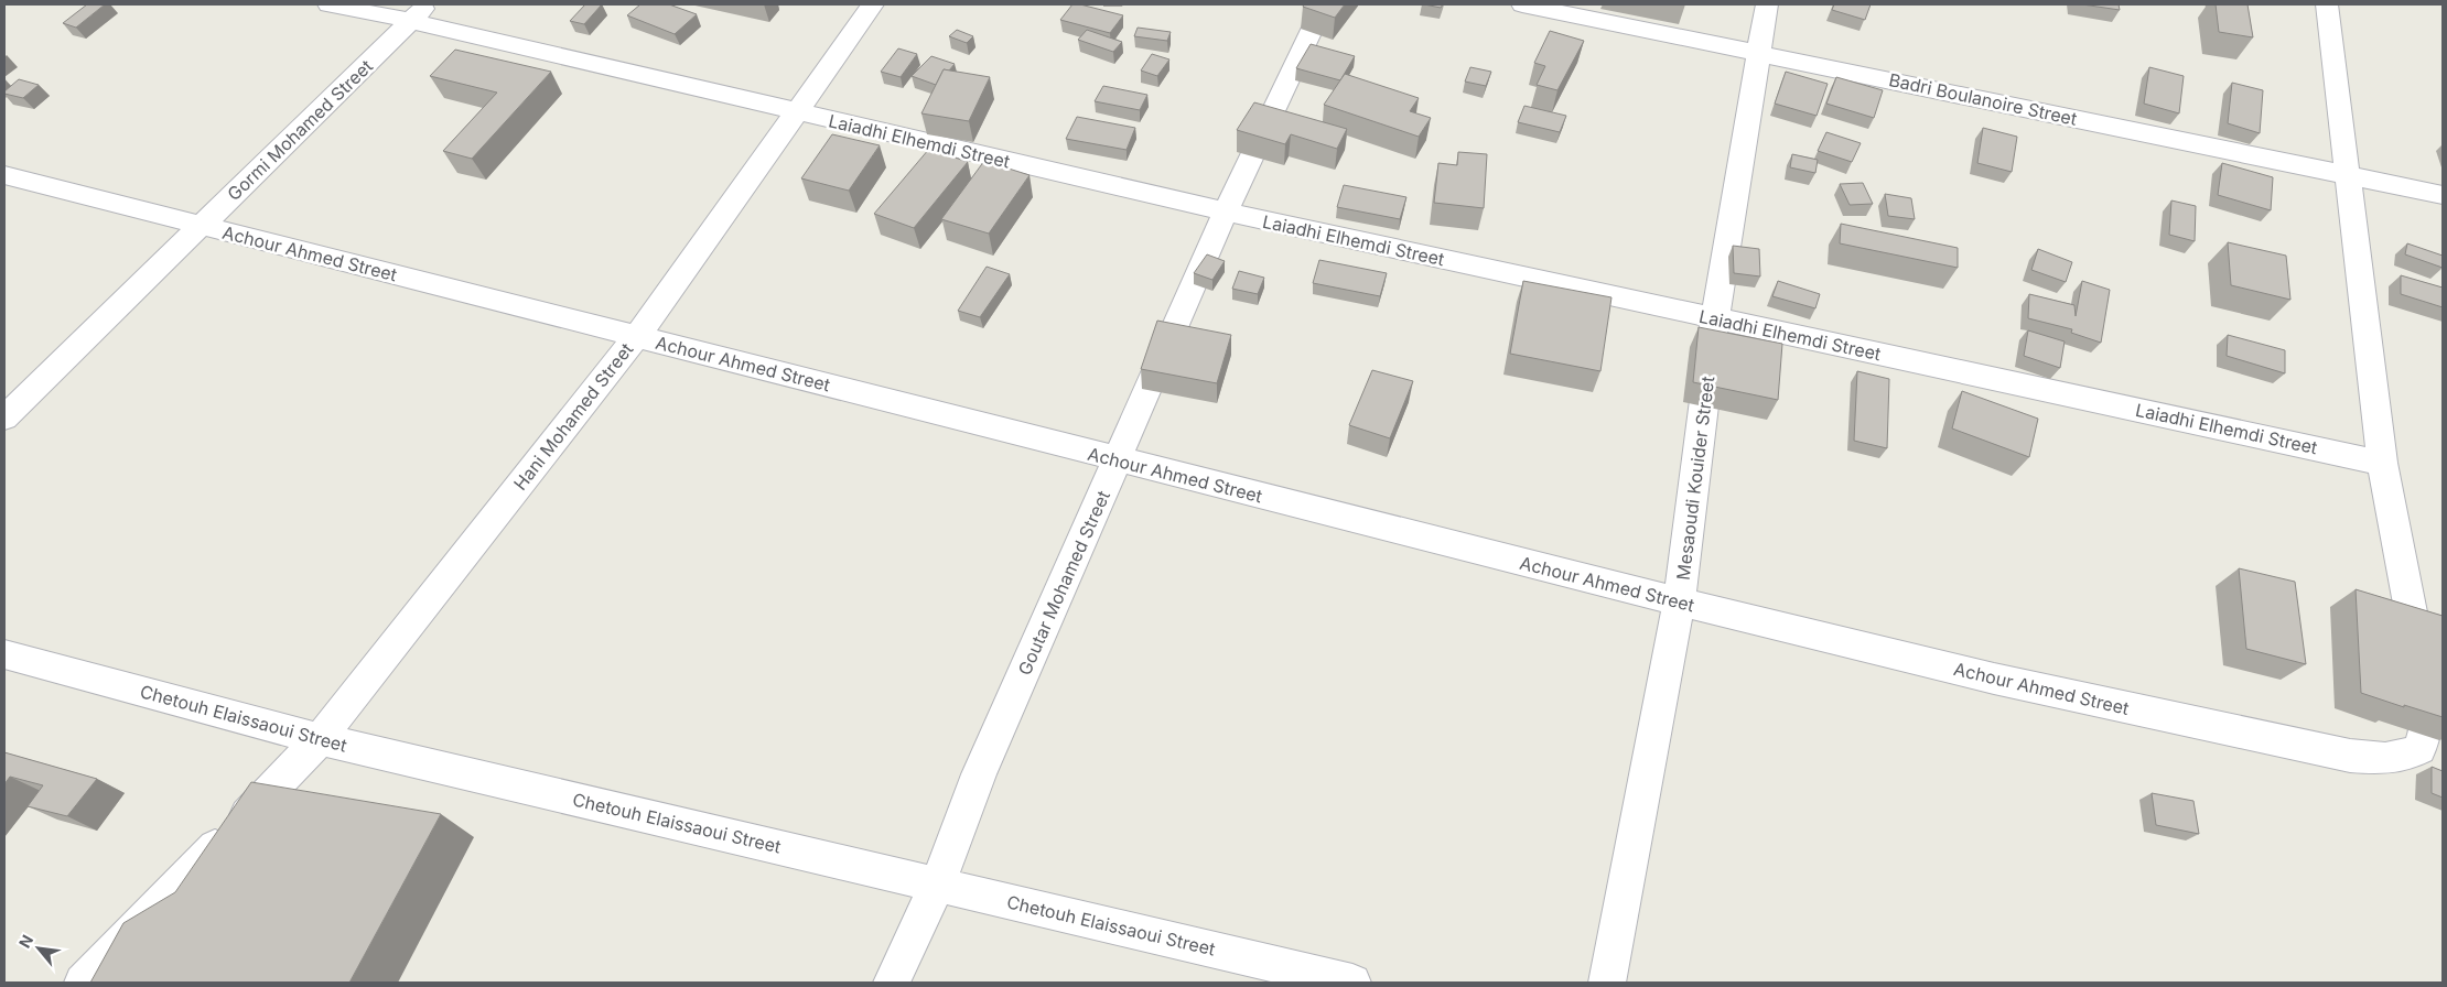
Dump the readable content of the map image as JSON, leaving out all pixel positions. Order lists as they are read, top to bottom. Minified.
{"streets":{"street":["Badri Boulanoire Street","Gormi Mohamed Street","Laiadhi Elhemdi Street","Achour Ahmed Street","Hani Mohamed Street","Mesaoudi Kouider Street","Goutar Mohamed Street","Chetouh Elaissaoui Street"]},"crossings":[["Badri Boulanoire Street","Achour Ahmed Street"],["Badri Boulanoire Street","Mesaoudi Kouider Street"],["Gormi Mohamed Street","Laiadhi Elhemdi Street"],["Gormi Mohamed Street","Achour Ahmed Street"],["Laiadhi Elhemdi Street","Achour Ahmed Street"],["Laiadhi Elhemdi Street","Hani Mohamed Street"],["Laiadhi Elhemdi Street","Mesaoudi Kouider Street"],["Laiadhi Elhemdi Street","Goutar Mohamed Street"],["Achour Ahmed Street","Hani Mohamed Street"],["Achour Ahmed Street","Mesaoudi Kouider Street"],["Achour Ahmed Street","Goutar Mohamed Street"],["Hani Mohamed Street","Chetouh Elaissaoui Street"],["Goutar Mohamed Street","Chetouh Elaissaoui Street"]],"north":"top left"}
